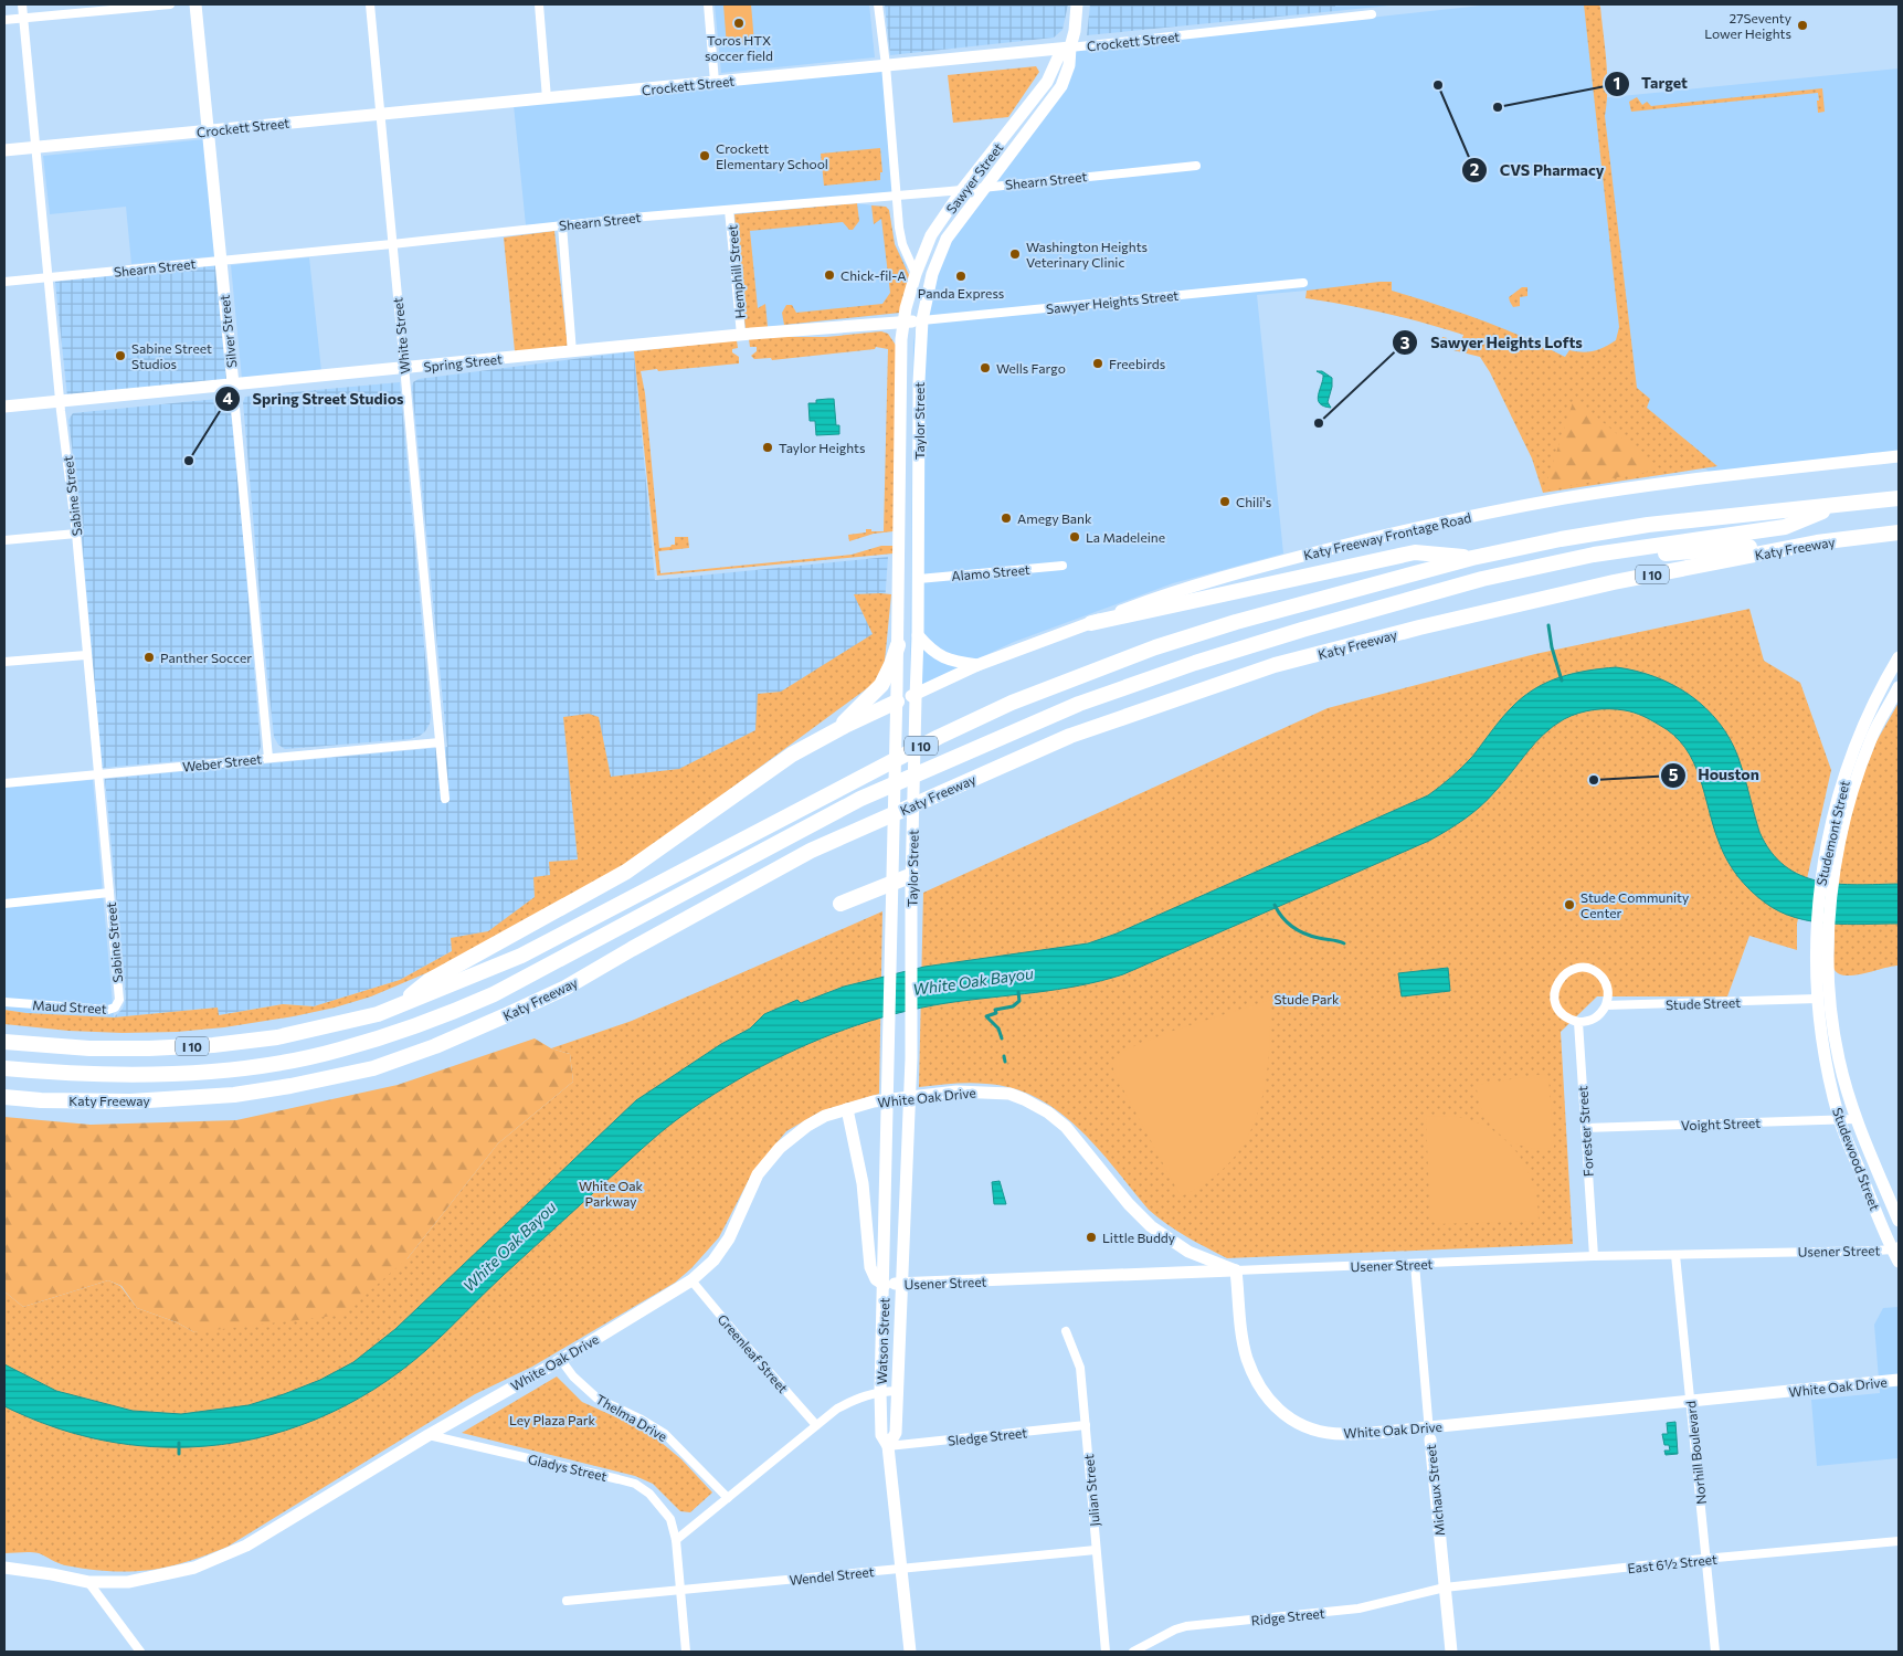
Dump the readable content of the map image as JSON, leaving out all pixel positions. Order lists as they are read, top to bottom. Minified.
{"streets":{"highway":["Katy Freeway","I 10"],"main road":["Crockett Street","Sawyer Street","Silver Street","Spring Street","Taylor Street","Katy Freeway Frontage Road","Studemont Street","White Oak Drive","Studewood Street","Usener Street","Watson Street","Michaux Street"],"street":["Shearn Street","Hemphill Street","Sawyer Heights Street","White Street","Sabine Street","Alamo Street","Weber Street","Stude Street","Maud Street","Voight Street","Forester Street","Greenleaf Street","Thelma Drive","Sledge Street","Norhill Boulevard","Gladys Street","Julian Street","East 6½ Street","Wendel Street","Ridge Street"]},"crossings":[["Crockett Street","Sawyer Street"],["Crockett Street","Silver Street"],["Crockett Street","White Street"],["Crockett Street","Sabine Street"],["Sawyer Street","Shearn Street"],["Sawyer Street","Sawyer Heights Street"],["Sawyer Street","Spring Street"],["Sawyer Street","Taylor Street"],["Shearn Street","Hemphill Street"],["Shearn Street","Silver Street"],["Shearn Street","White Street"],["Shearn Street","Sabine Street"],["Hemphill Street","Spring Street"],["Sawyer Heights Street","Spring Street"],["Sawyer Heights Street","Taylor Street"],["Silver Street","Spring Street"],["Silver Street","Weber Street"],["White Street","Spring Street"],["White Street","Weber Street"],["Spring Street","Taylor Street"],["Spring Street","Sabine Street"],["Taylor Street","Katy Freeway Frontage Road"],["Taylor Street","Alamo Street"],["Taylor Street","Usener Street"],["Taylor Street","Watson Street"],["Sabine Street","Weber Street"],["Sabine Street","Maud Street"],["Studemont Street","Stude Street"],["Studemont Street","Studewood Street"],["Stude Street","Forester Street"],["Stude Street","Studewood Street"],["White Oak Drive","Usener Street"],["White Oak Drive","Watson Street"],["White Oak Drive","Greenleaf Street"],["White Oak Drive","Thelma Drive"],["White Oak Drive","Norhill Boulevard"],["White Oak Drive","Gladys Street"],["White Oak Drive","Michaux Street"],["Voight Street","Forester Street"],["Voight Street","Studewood Street"],["Forester Street","Usener Street"],["Studewood Street","Usener Street"],["Usener Street","Watson Street"],["Usener Street","Norhill Boulevard"],["Usener Street","Michaux Street"],["Watson Street","Sledge Street"],["Watson Street","Wendel Street"],["Sledge Street","Julian Street"],["Norhill Boulevard","East 6½ Street"],["Gladys Street","Wendel Street"],["Julian Street","Wendel Street"],["Michaux Street","East 6½ Street"],["Michaux Street","Ridge Street"],["East 6½ Street","Ridge Street"]],"water":["White Oak Bayou"],"parks":["Stude Park","White Oak Parkway","Ley Plaza Park"],"places":["Toros HTX soccer field","27Seventy Lower Heights","CVS Pharmacy","Target","Crockett Elementary School","Washington Heights Veterinary Clinic","Chick-fil-A","Panda Express","Sabine Street Studios","Freebirds","Wells Fargo","Sawyer Heights Lofts","Taylor Heights","Spring Street Studios","Chili's","Amegy Bank","La Madeleine","Panther Soccer","Houston","Stude Community Center","Little Buddy"]}
